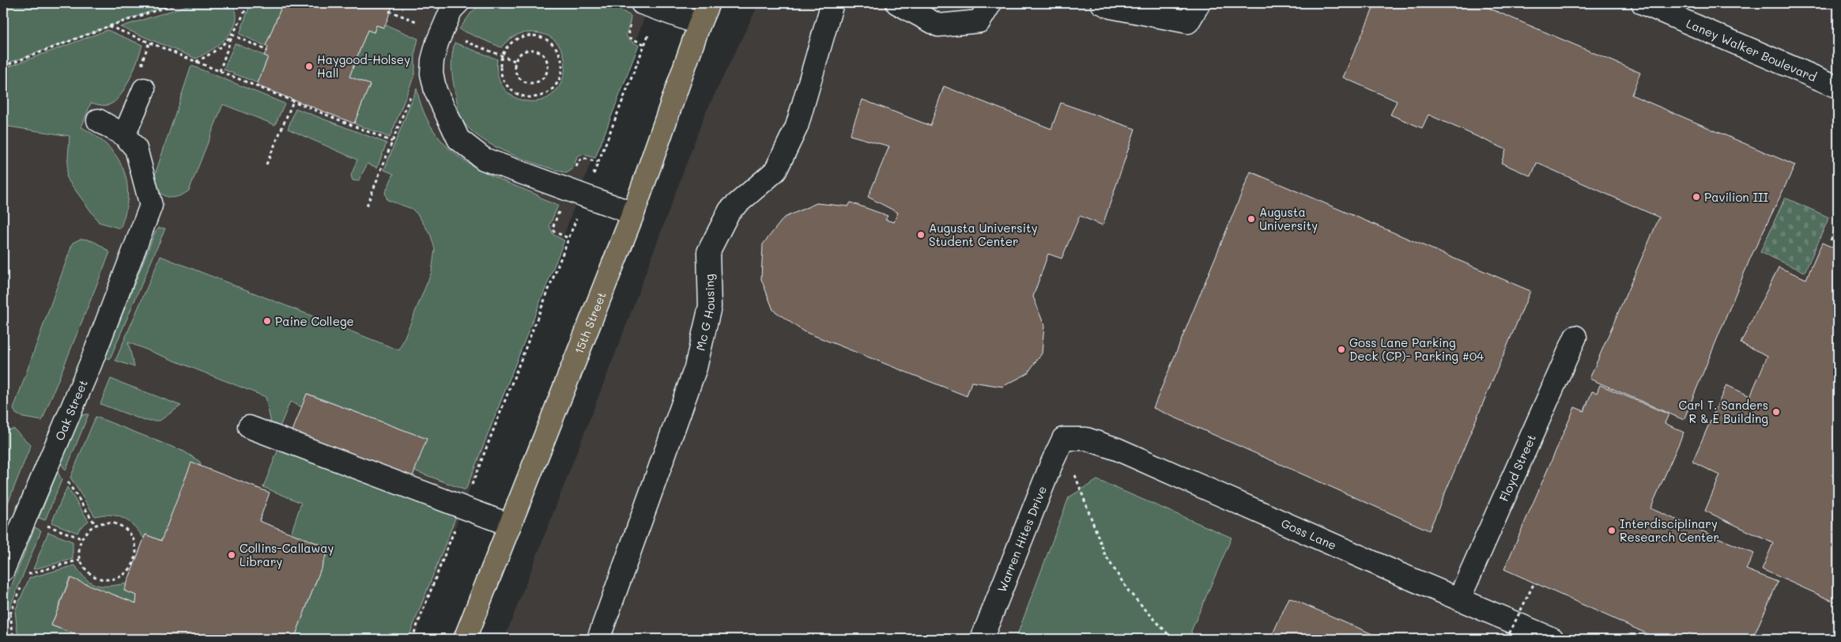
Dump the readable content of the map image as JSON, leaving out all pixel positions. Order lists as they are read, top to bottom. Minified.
{"streets":{"main road":["15th Street"],"street":["Laney Walker Boulevard","Mc G Housing","Oak Street","Floyd Street","Goss Lane","Warren Hites Drive"]},"crossings":[["Floyd Street","Goss Lane"],["Goss Lane","Warren Hites Drive"]],"places":["Haygood-Holsey Hall","Pavilion III","Augusta University","Augusta University Student Center","Paine College","Goss Lane Parking Deck (CP)- Parking #04","Carl T. Sanders R & E Building","Interdisciplinary Research Center","Collins-Callaway Library"]}
